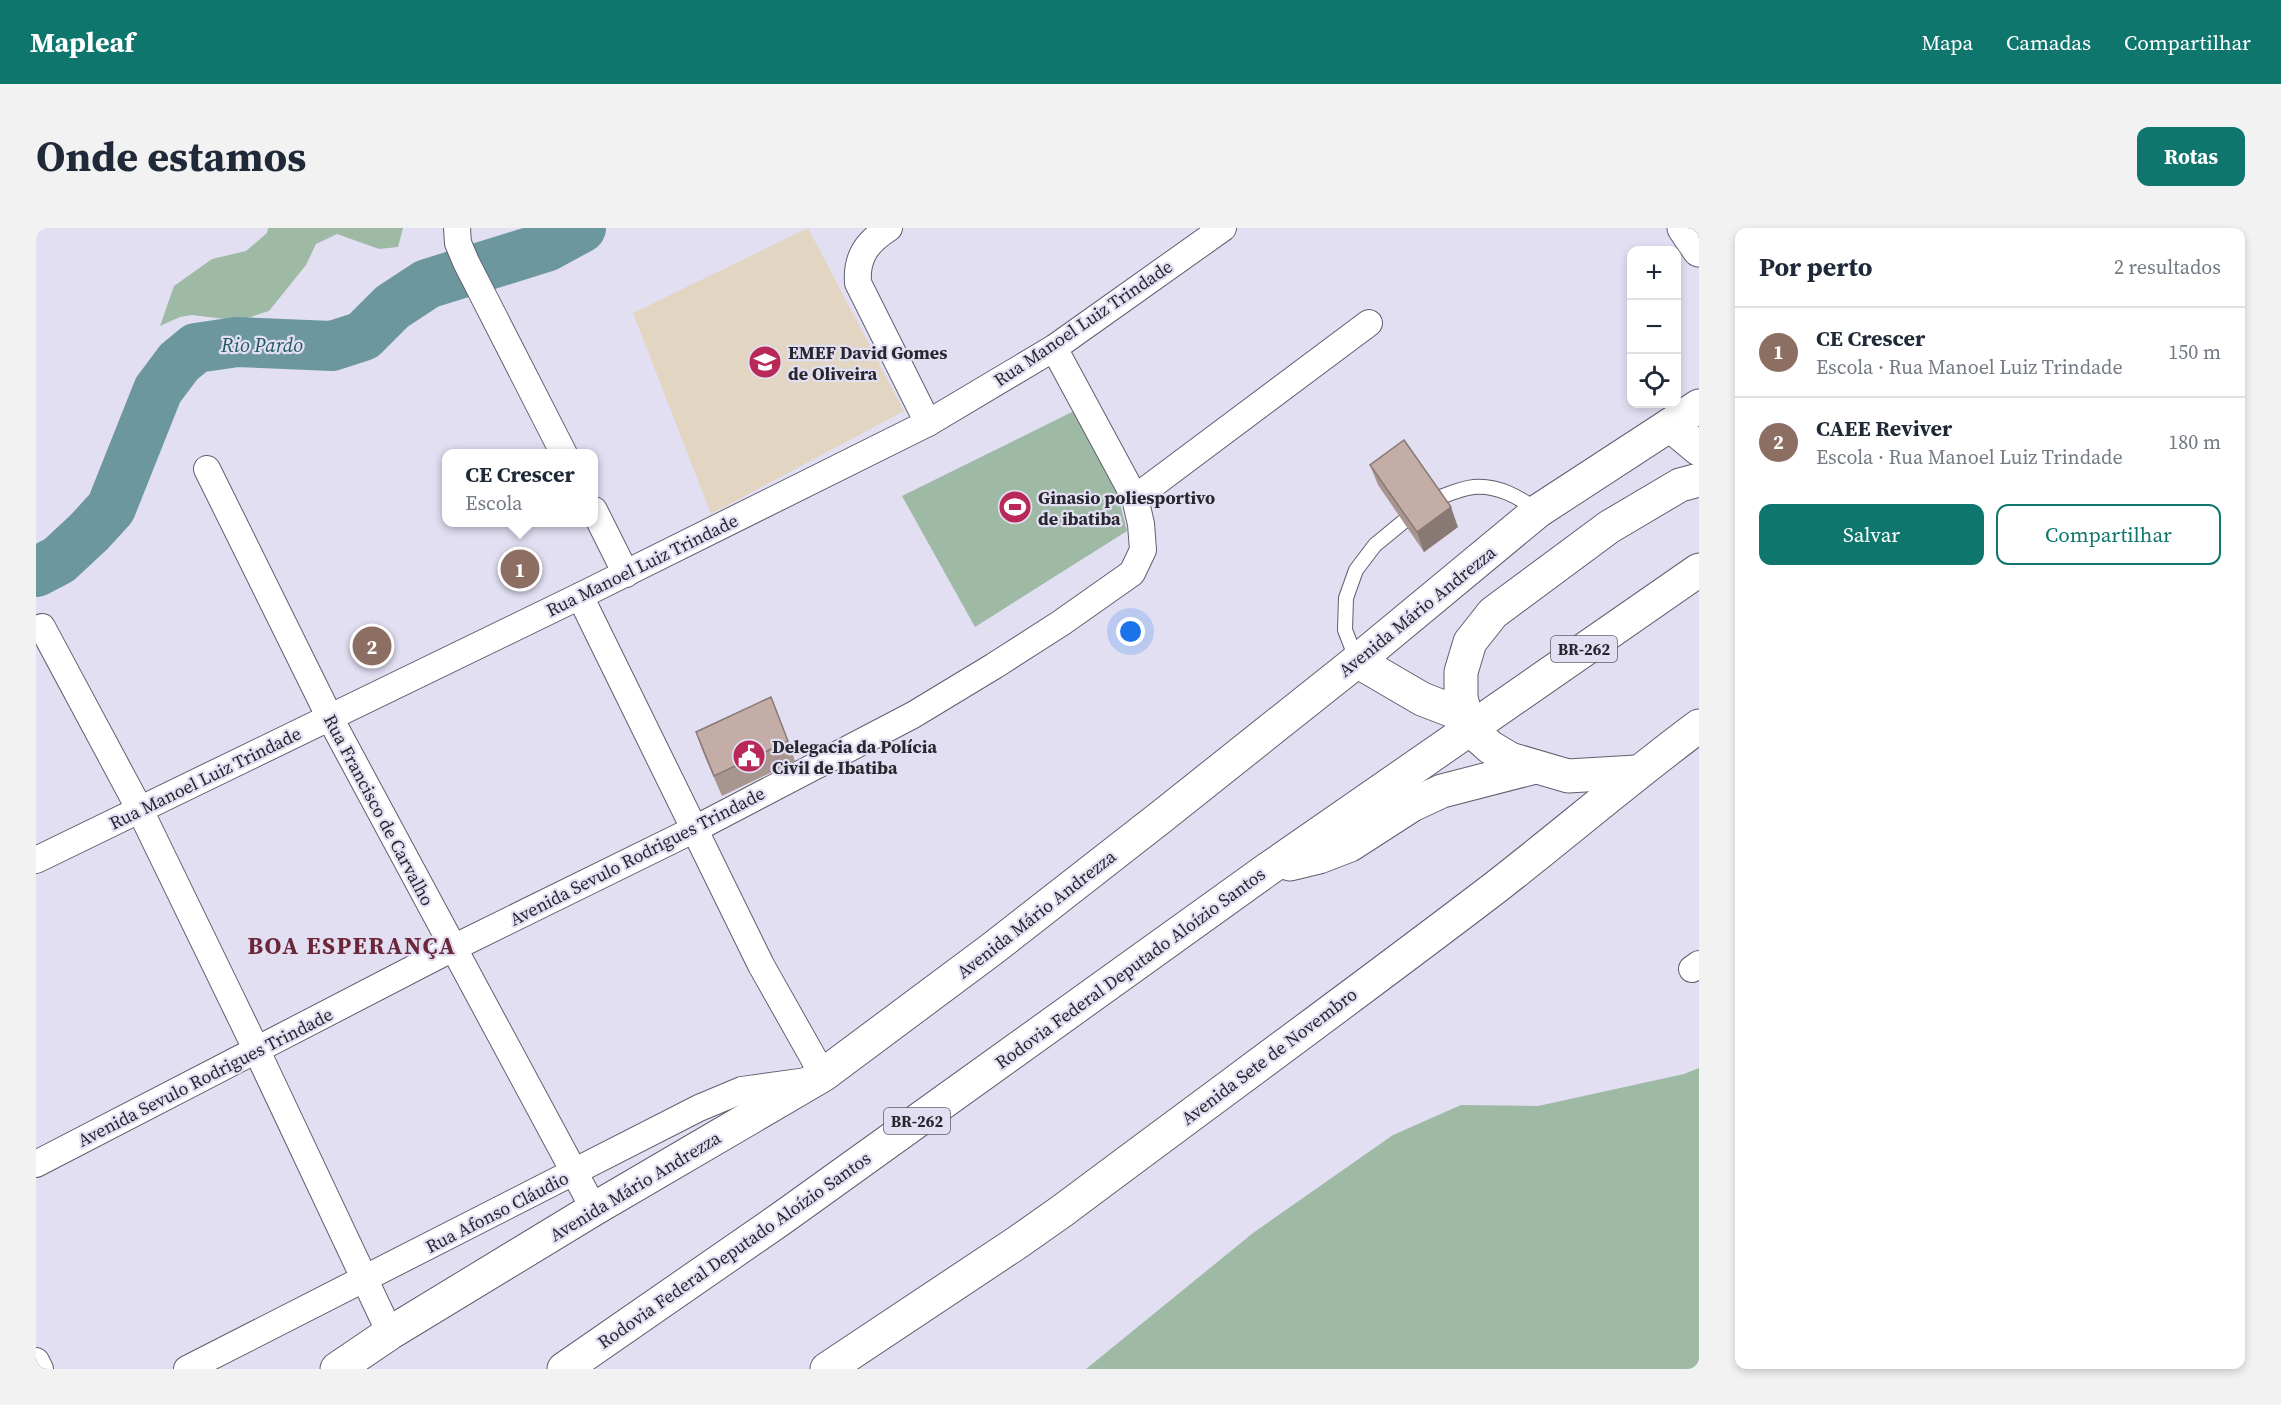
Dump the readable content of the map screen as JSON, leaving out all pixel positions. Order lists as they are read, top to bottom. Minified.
{"streets":{"main road":["Avenida Mário Andrezza","BR-262","Rodovia Federal Deputado Aloízio Santos","Avenida Sete de Novembro"],"street":["Rua Manoel Luiz Trindade","Rua Francisco de Carvalho","Avenida Sevulo Rodrigues Trindade","Rua Afonso Cláudio"]},"crossings":[["Rua Manoel Luiz Trindade","Rua Francisco de Carvalho"],["Rua Manoel Luiz Trindade","Avenida Sevulo Rodrigues Trindade"],["Avenida Mário Andrezza","Rua Francisco de Carvalho"],["Avenida Mário Andrezza","Rua Afonso Cláudio"],["Rua Francisco de Carvalho","Avenida Sevulo Rodrigues Trindade"],["Rua Francisco de Carvalho","Rua Afonso Cláudio"]],"districts":["BOA ESPERANÇA"],"water":["Rio Pardo"],"places":{"school or university":["EMEF David Gomes de Oliveira"],"sports":["Ginasio poliesportivo de ibatiba"],"public building":["Delegacia da Polícia Civil de Ibatiba"]},"page":{"header":"Mapleaf","nav":["Mapa","Camadas","Compartilhar"],"title":"Onde estamos","buttons":["Rotas",["Salvar","Compartilhar"]],"heading":["Por perto","2 resultados"],"map_buttons":["+","−"],"list":[{"mark":"1","name":"CE Crescer","note":"Escola · Rua Manoel Luiz Trindade","value":"150 m"},{"mark":"2","name":"CAEE Reviver","note":"Escola · Rua Manoel Luiz Trindade","value":"180 m"}],"popup":["CE Crescer","Escola"],"pins":["1","2"]}}
